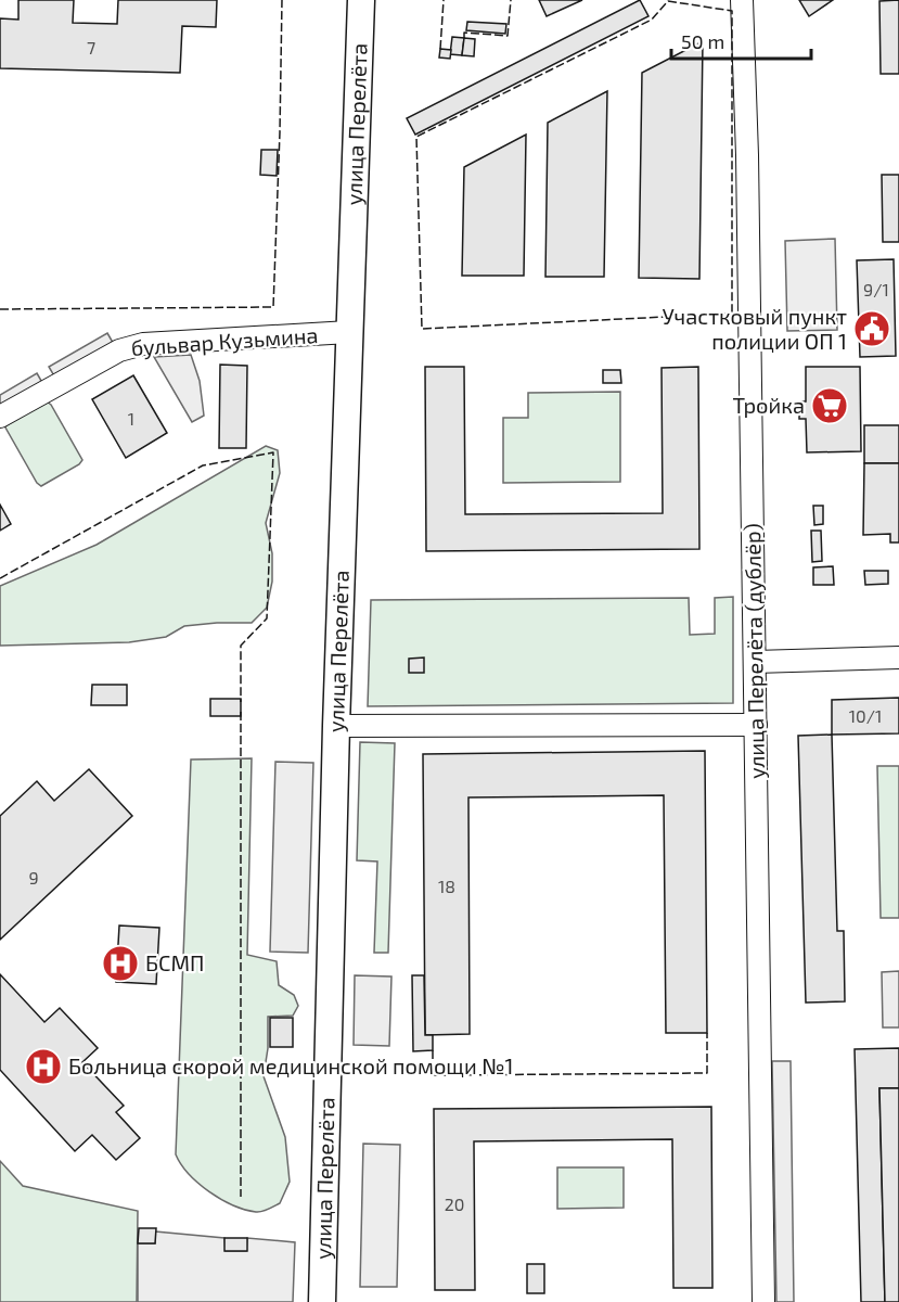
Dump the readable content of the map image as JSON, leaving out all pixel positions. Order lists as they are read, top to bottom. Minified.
{"streets":{"main road":["улица Перелёта"],"street":["бульвар Кузьмина","улица Перелёта (дублёр)"]},"crossings":[["улица Перелёта","бульвар Кузьмина"]],"places":{"public building":["Участковый пункт полиции ОП 1"],"supermarket":["Тройка"],"hospital":["БСМП","Больница скорой медицинской помощи №1"]},"house_numbers":["7","9/1","1","10/1","9","18","20"],"scale_bar":"50 m"}
